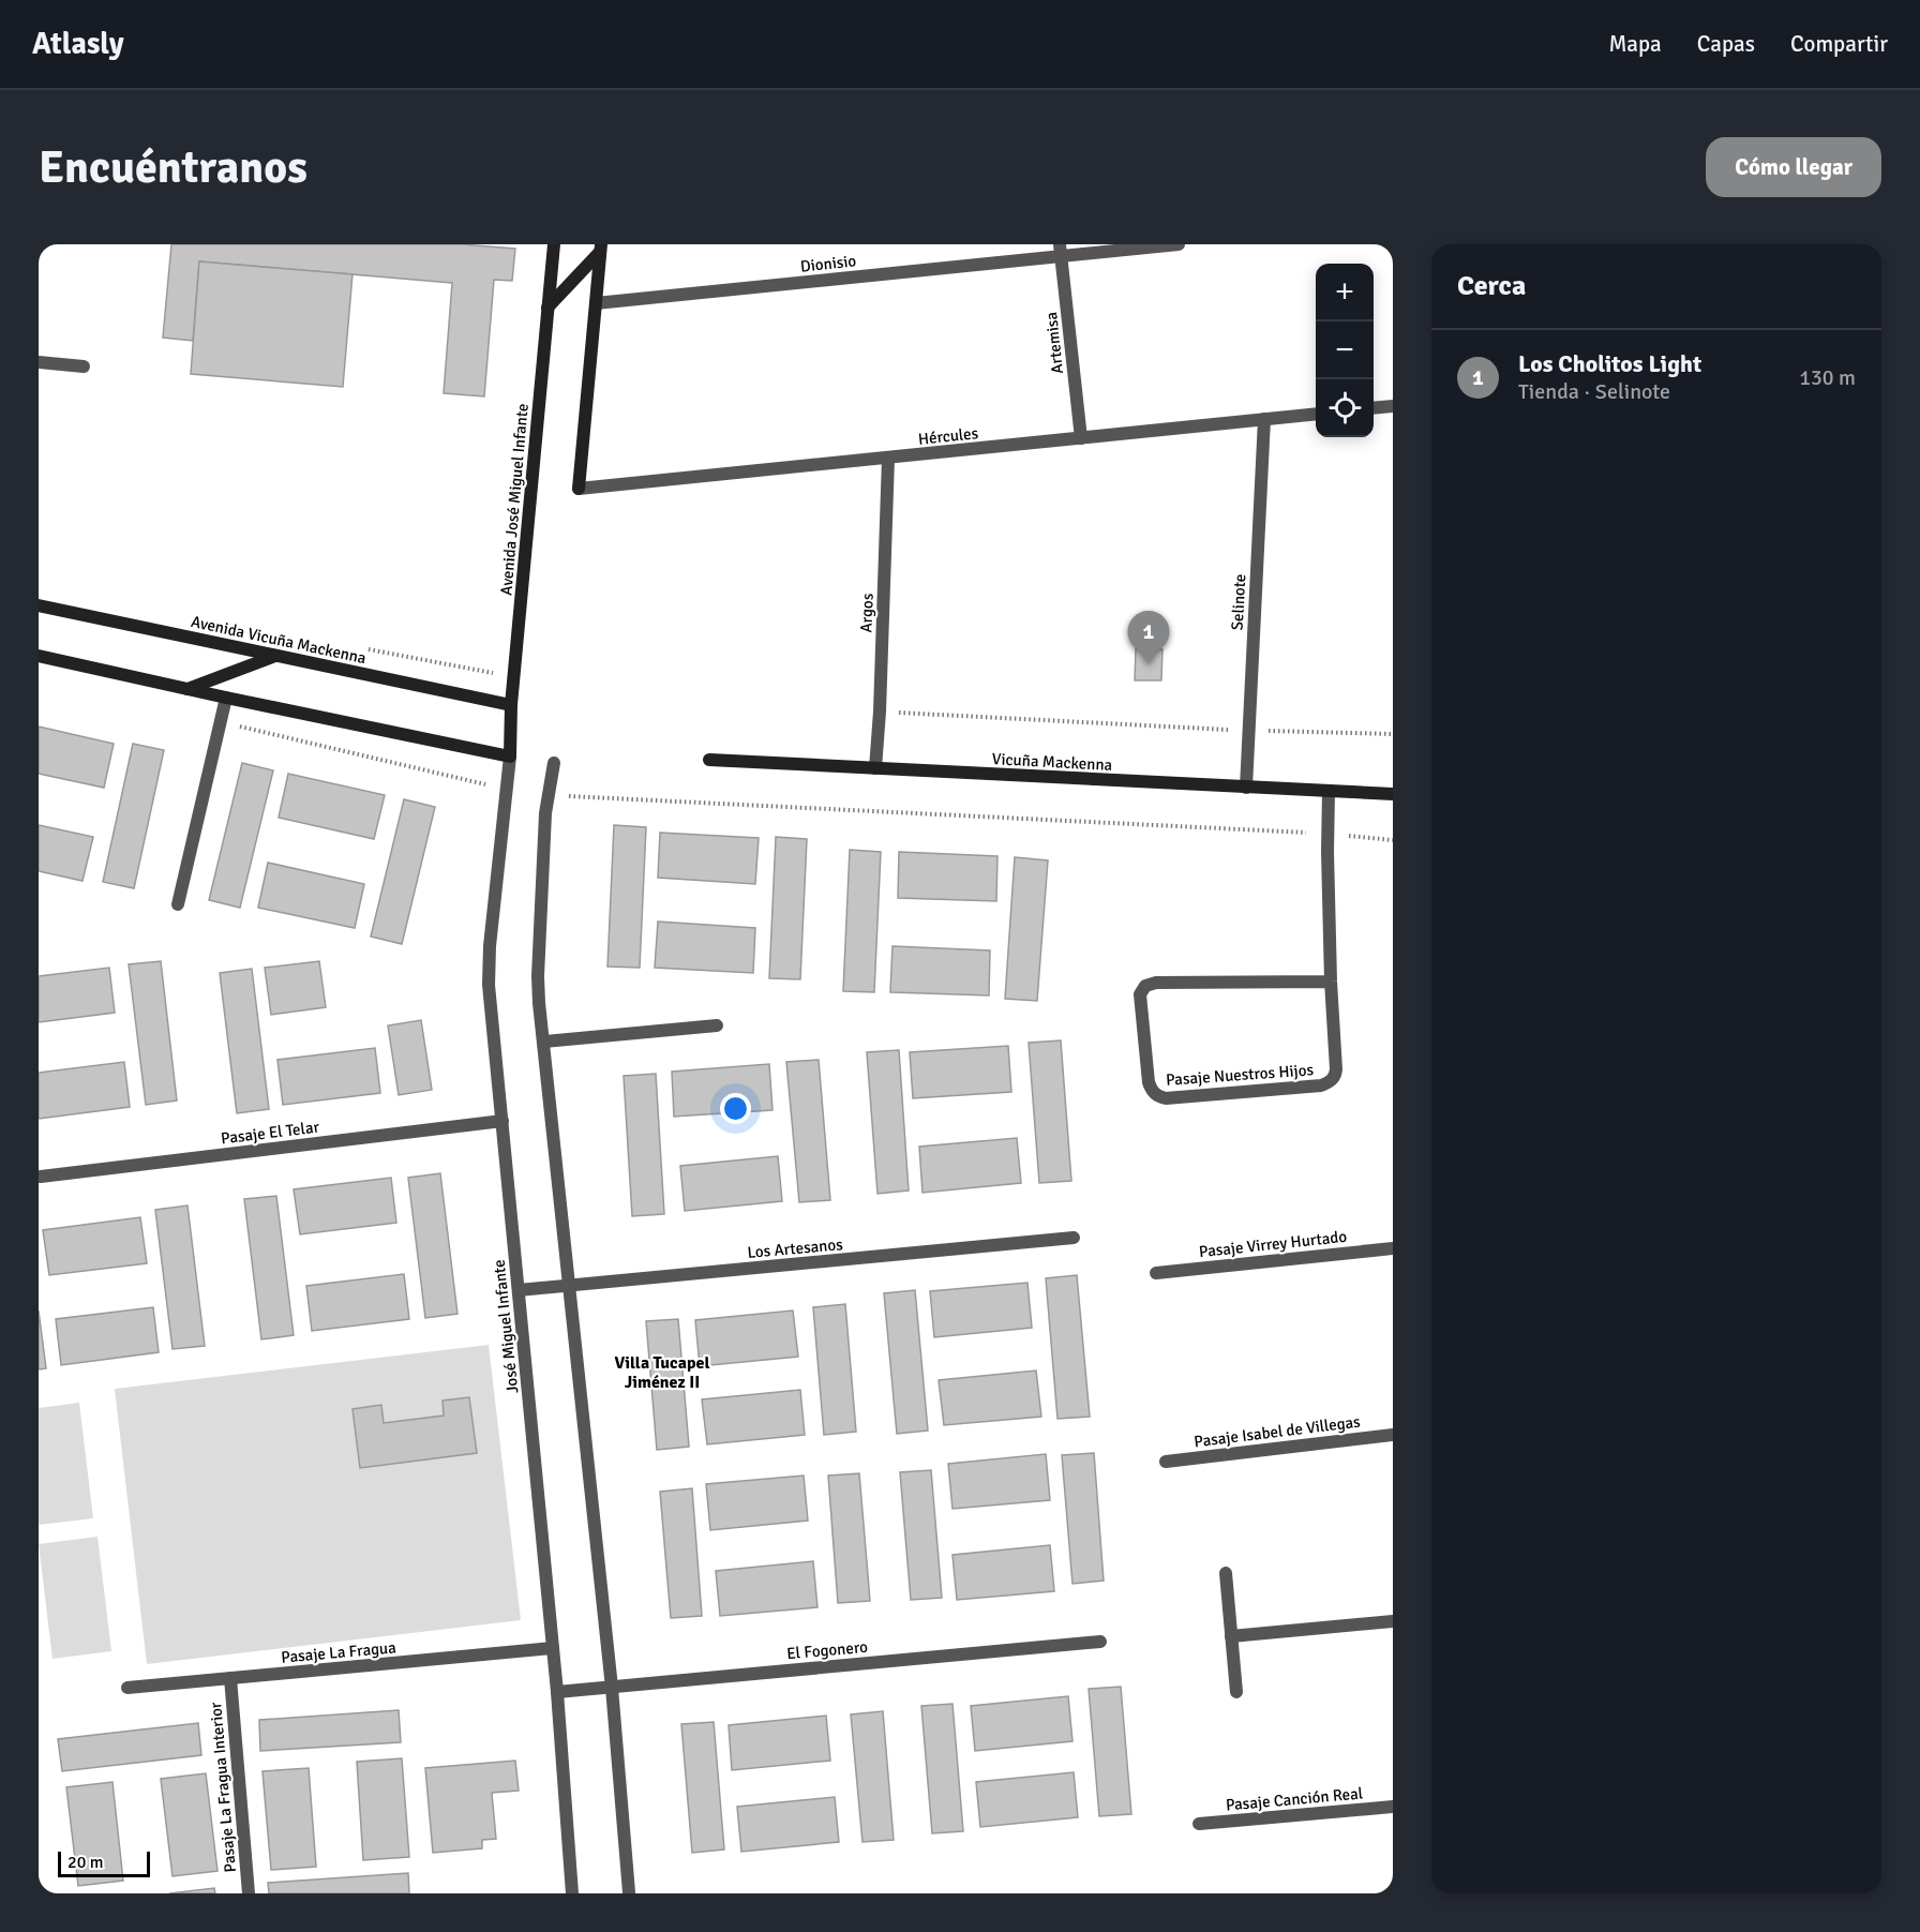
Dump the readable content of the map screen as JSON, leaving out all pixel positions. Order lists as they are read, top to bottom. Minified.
{"streets":{"main road":["Avenida José Miguel Infante","Avenida Vicuña Mackenna","Vicuña Mackenna"],"street":["Dionisio","Artemisa","Hércules","Selinote","Argos","Pasaje Nuestros Hijos","Pasaje El Telar","Pasaje Virrey Hurtado","Los Artesanos","José Miguel Infante","Pasaje Isabel de Villegas","El Fogonero","Pasaje La Fragua","Pasaje La Fragua Interior","Pasaje Canción Real"]},"crossings":[["Dionisio","Artemisa"],["Artemisa","Hércules"],["Hércules","Selinote"],["Hércules","Argos"],["Avenida José Miguel Infante","Avenida Vicuña Mackenna"],["Avenida José Miguel Infante","José Miguel Infante"],["Selinote","Vicuña Mackenna"],["Argos","Vicuña Mackenna"],["Vicuña Mackenna","Pasaje Nuestros Hijos"],["Pasaje El Telar","José Miguel Infante"],["Los Artesanos","José Miguel Infante"],["José Miguel Infante","El Fogonero"],["José Miguel Infante","Pasaje La Fragua"],["Pasaje La Fragua","Pasaje La Fragua Interior"]],"districts":["Villa Tucapel Jiménez II"],"scale_bar":"20 m","page":{"header":"Atlasly","nav":["Mapa","Capas","Compartir"],"buttons":"Cómo llegar","title":"Encuéntranos","heading":"Cerca","map_buttons":["+","−"],"list":[{"mark":"1","name":"Los Cholitos Light","note":"Tienda · Selinote","value":"130 m"}],"pins":"1","scale":"20 m"}}
